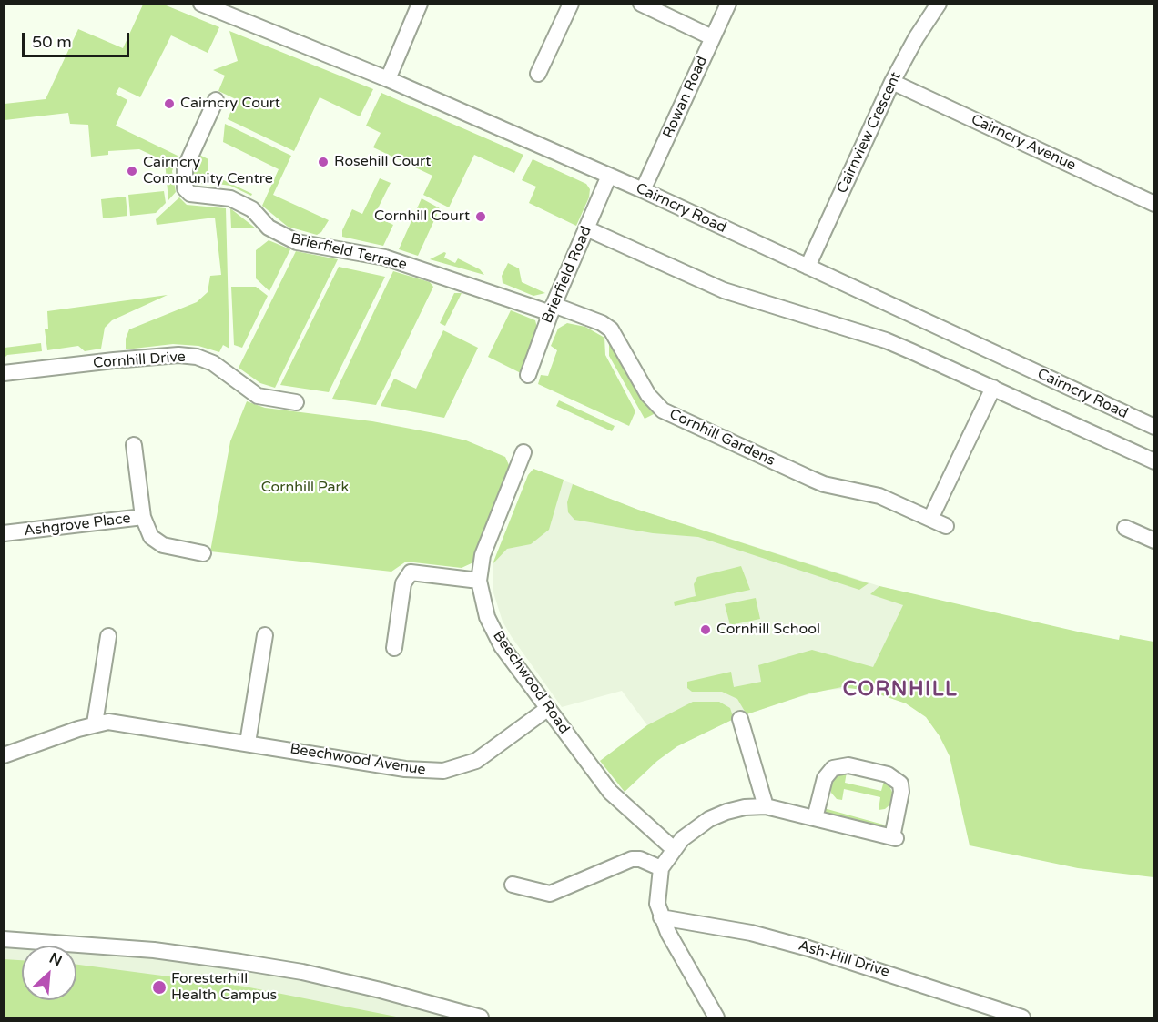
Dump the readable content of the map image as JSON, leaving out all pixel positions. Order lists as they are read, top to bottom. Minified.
{"streets":{"street":["Rowan Road","Cairnview Crescent","Cairncry Avenue","Cairncry Road","Brierfield Terrace","Brierfield Road","Cornhill Drive","Cornhill Gardens","Ashgrove Place","Beechwood Road","Beechwood Avenue","Ash-Hill Drive"]},"crossings":[["Rowan Road","Cairncry Road"],["Cairnview Crescent","Cairncry Avenue"],["Cairnview Crescent","Cairncry Road"],["Cairncry Road","Brierfield Road"],["Brierfield Terrace","Brierfield Road"],["Brierfield Terrace","Cornhill Gardens"],["Brierfield Road","Cornhill Gardens"],["Beechwood Road","Beechwood Avenue"]],"districts":["CORNHILL"],"parks":["Cornhill Park"],"places":["Cairncry Court","Rosehill Court","Cairncry Community Centre","Cornhill Court","Cornhill School","Foresterhill Health Campus"],"scale_bar":"50 m","north":"top right"}
